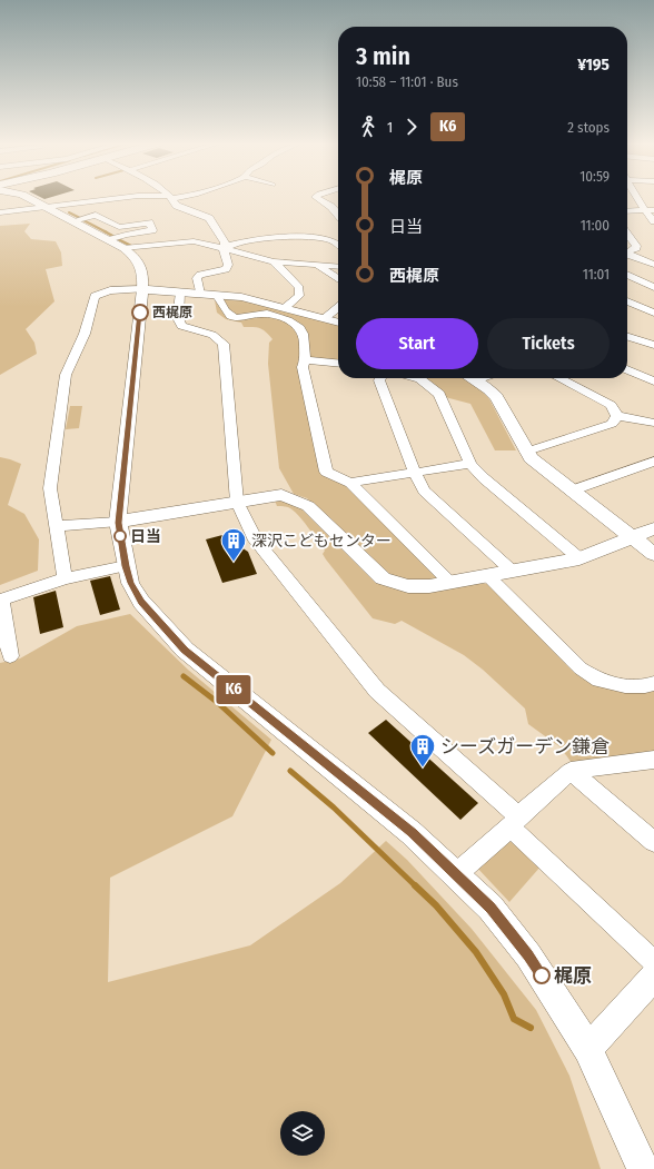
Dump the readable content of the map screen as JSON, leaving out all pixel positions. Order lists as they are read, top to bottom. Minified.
{"places":{"other":["西梶原","日当","梶原"],"building":["深沢こどもセンター","シーズガーデン鎌倉"]},"lines":["bus line K6"],"page":{"on_map":"K6","heading":["3 min","10:58 – 11:01 · Bus","¥195"],"legs":["1","K6","2 stops"],"list":[{"name":"梶原","value":"10:59"},{"name":"日当","value":"11:00"},{"name":"西梶原","value":"11:01"}],"buttons":["Start","Tickets"]}}
